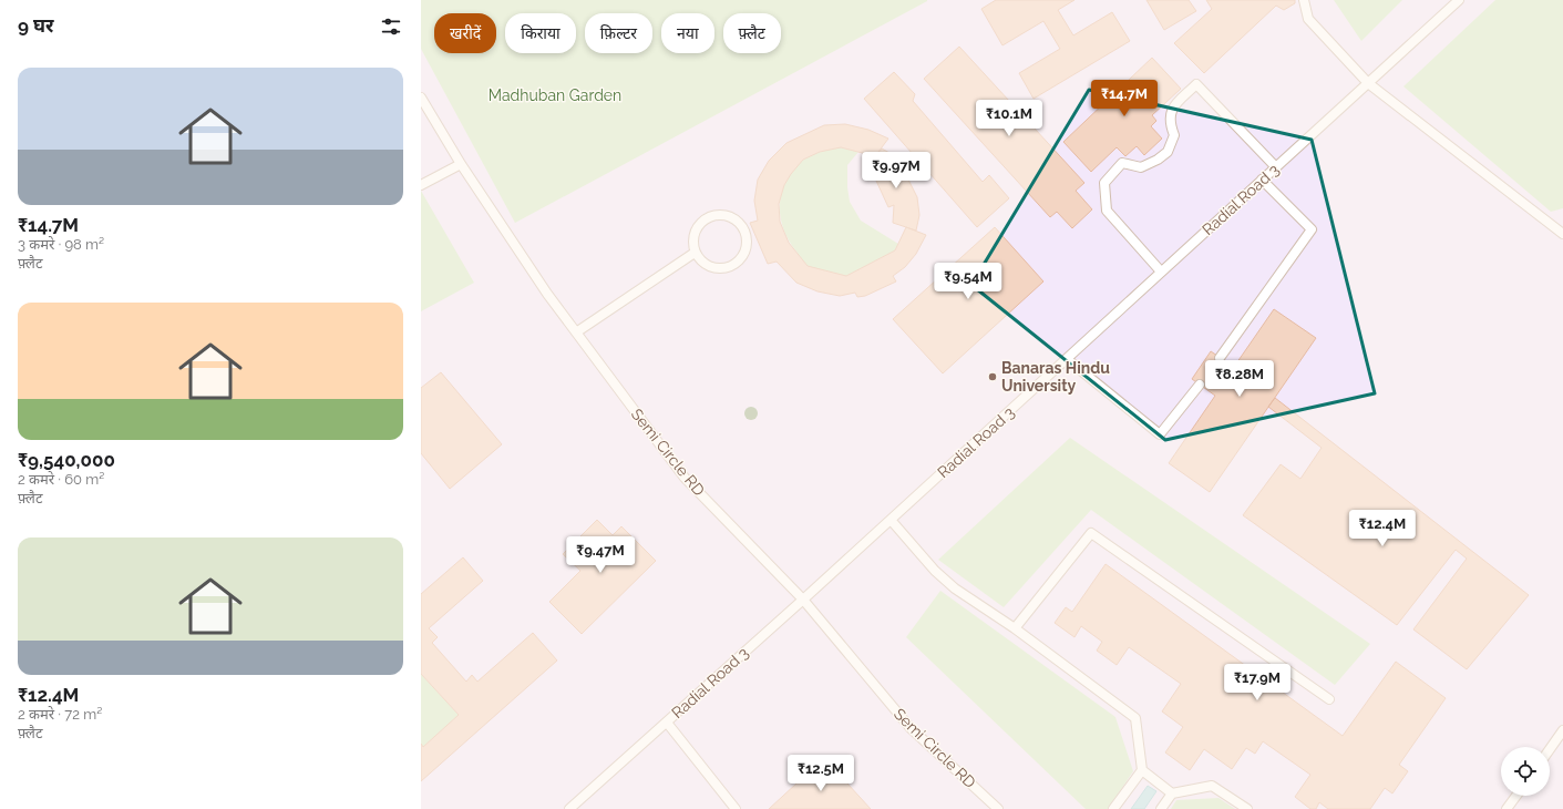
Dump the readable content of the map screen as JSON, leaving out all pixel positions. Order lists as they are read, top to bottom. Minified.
{"streets":{"lane":["Radial Road 3","Semi Circle RD"]},"crossings":[["Radial Road 3","Semi Circle RD"]],"parks":["Madhuban Garden"],"places":["Banaras Hindu University"],"page":{"heading":"9 घर","chip":["खरीदें","किराया","फ़िल्टर","नया","फ़्लैट"],"list":[{"name":"₹14.7M","note":"3 कमरे · 98 m² · फ़्लैट"},{"name":"₹9,540,000","note":"2 कमरे · 60 m² · फ़्लैट"},{"name":"₹12.4M","note":"2 कमरे · 72 m² · फ़्लैट"}],"price":["₹14.7M","₹10.1M","₹9.97M","₹9.54M","₹8.28M","₹12.4M","₹9.47M","₹17.9M","₹12.5M"]}}
